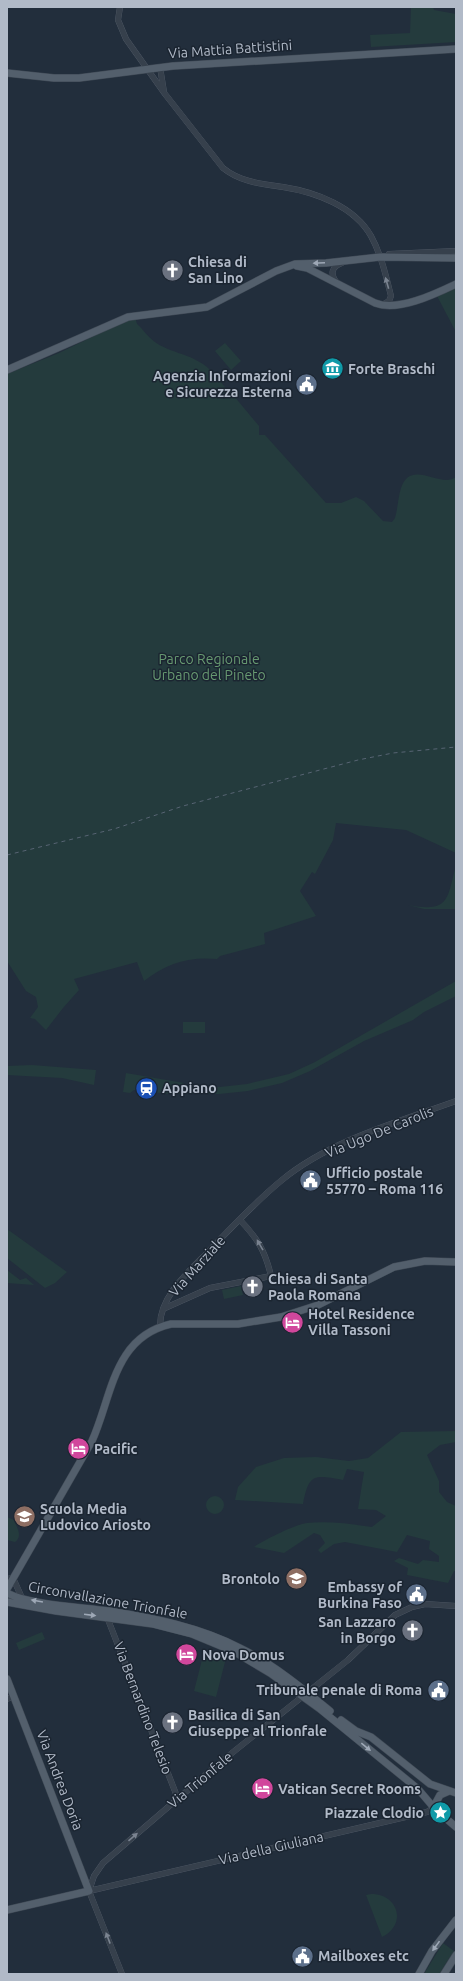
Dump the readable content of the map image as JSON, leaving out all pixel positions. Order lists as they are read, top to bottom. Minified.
{"streets":{"main road":["Via Mattia Battistini","Circonvallazione Trionfale","Via Andrea Doria"],"street":["Via Ugo De Carolis","Via Marziale","Via Bernardino Telesio","Via Trionfale","Via della Giuliana"]},"crossings":[["Via Ugo De Carolis","Via Marziale"],["Circonvallazione Trionfale","Via Bernardino Telesio"],["Circonvallazione Trionfale","Via Trionfale"],["Via Bernardino Telesio","Via Trionfale"],["Via Andrea Doria","Via Trionfale"],["Via Andrea Doria","Via della Giuliana"],["Via Trionfale","Via della Giuliana"]],"parks":["Parco Regionale Urbano del Pineto"],"places":{"church":["Chiesa di San Lino","Chiesa di Santa Paola Romana","San Lazzaro in Borgo","Basilica di San Giuseppe al Trionfale"],"museum":["Forte Braschi"],"public building":["Agenzia Informazioni e Sicurezza Esterna","Ufficio postale 55770 – Roma 116","Embassy of Burkina Faso","Tribunale penale di Roma","Mailboxes etc"],"station":["Appiano"],"hotel":["Hotel Residence Villa Tassoni","Pacific","Nova Domus","Vatican Secret Rooms"],"school or university":["Scuola Media Ludovico Ariosto","Brontolo"],"place":["Piazzale Clodio"]}}
